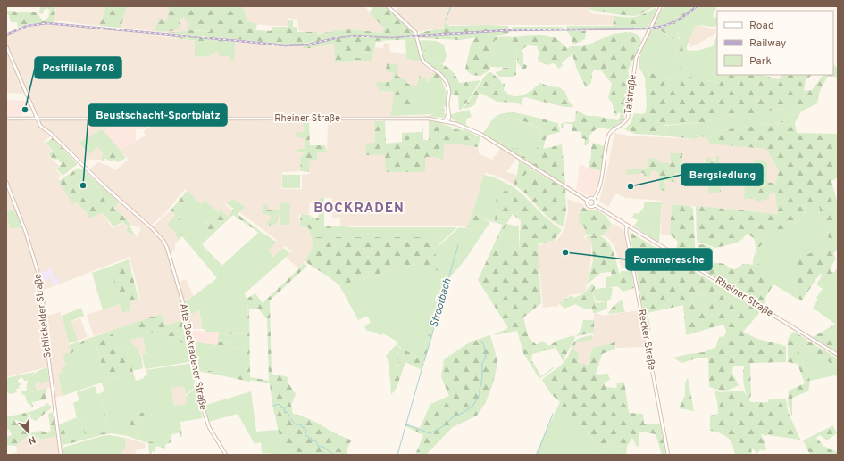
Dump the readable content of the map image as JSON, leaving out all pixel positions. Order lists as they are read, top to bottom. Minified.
{"streets":{"main road":["Talstraße","Rheiner Straße","Schlickelder Straße","Recker Straße","Alte Bockradener Straße"]},"crossings":[["Talstraße","Rheiner Straße"],["Rheiner Straße","Recker Straße"],["Rheiner Straße","Alte Bockradener Straße"]],"districts":["BOCKRADEN"],"water":["Strootbach"],"places":["Postfiliale 708","Beustschacht-Sportplatz","Bergsiedlung","Pommeresche"],"legend":["Road","Railway","Park"],"north":"bottom"}
